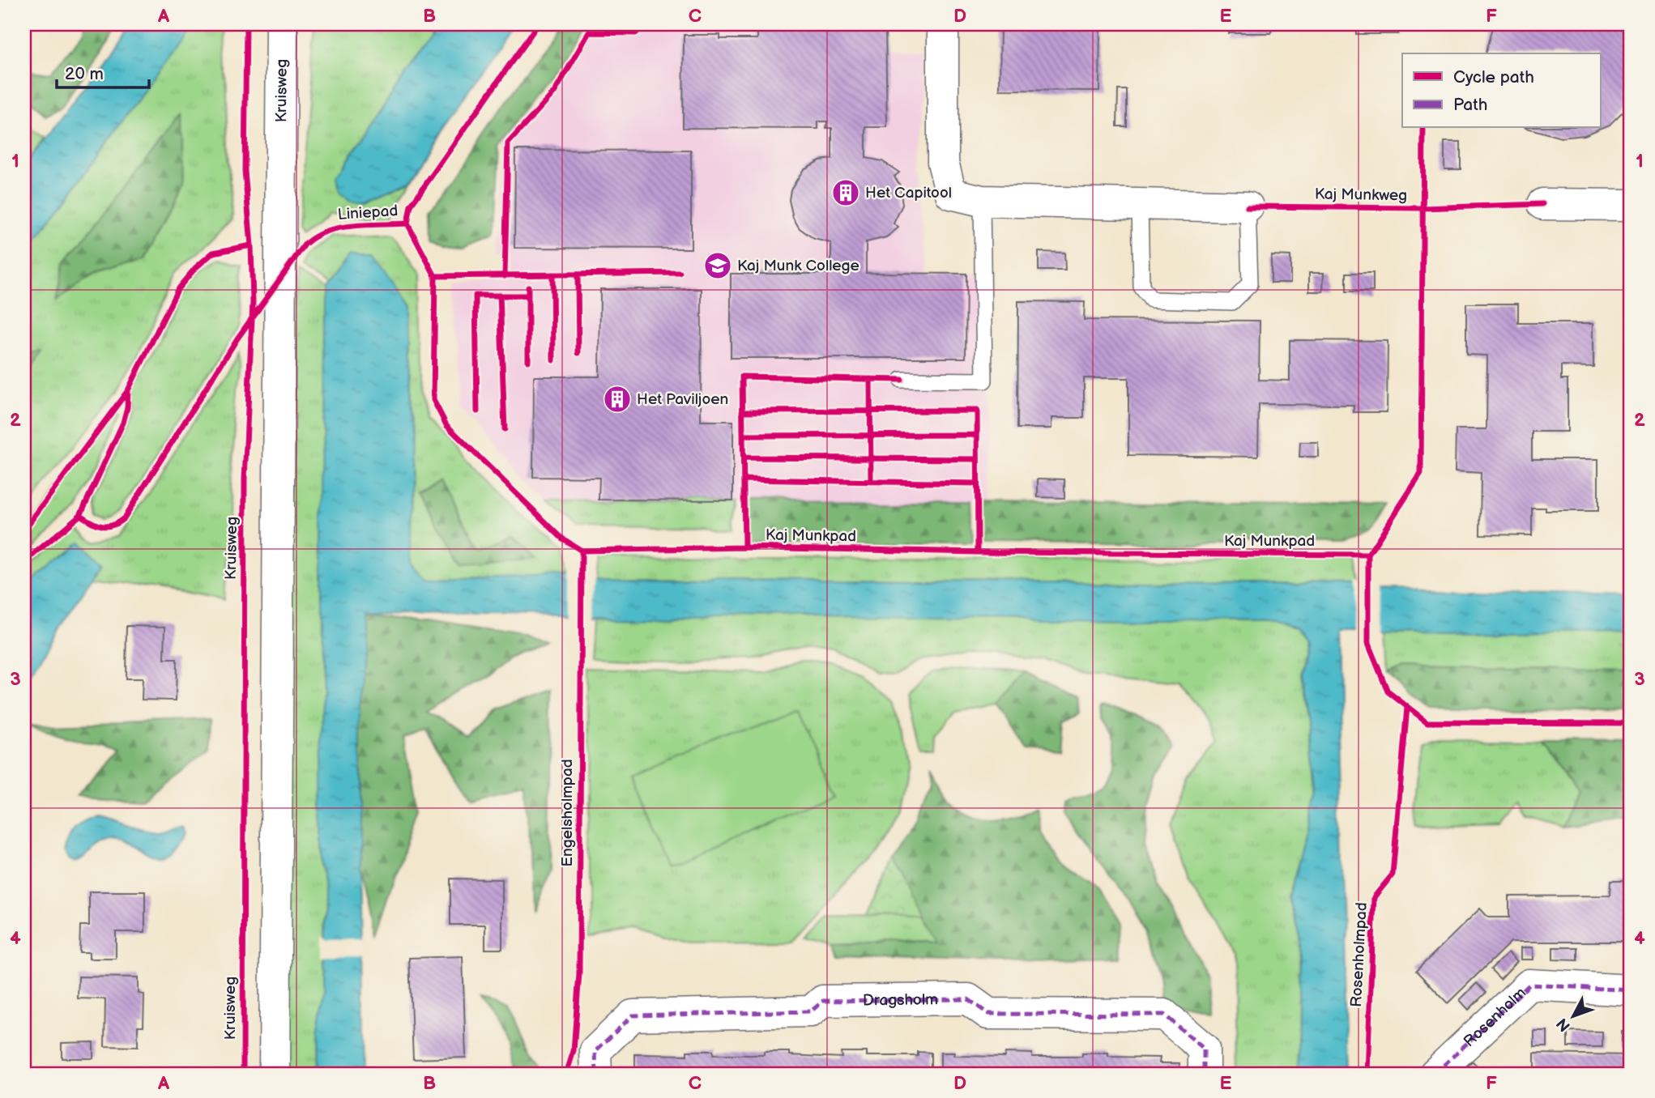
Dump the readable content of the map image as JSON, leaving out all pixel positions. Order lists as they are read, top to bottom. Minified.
{"streets":{"street":["Kruisweg","Dragsholm","Rosenholm"],"cycle path":["Kaj Munkweg","Liniepad","Engelsholmpad","Rosenholmpad"]},"places":{"building":["Het Capitool","Het Paviljoen"],"school or university":["Kaj Munk College"]},"legend":["Cycle path","Path"],"scale_bar":"20 m","north":"bottom left","grid":{"columns":["A","B","C","D","E","F"],"rows":["1","2","3","4"]}}
